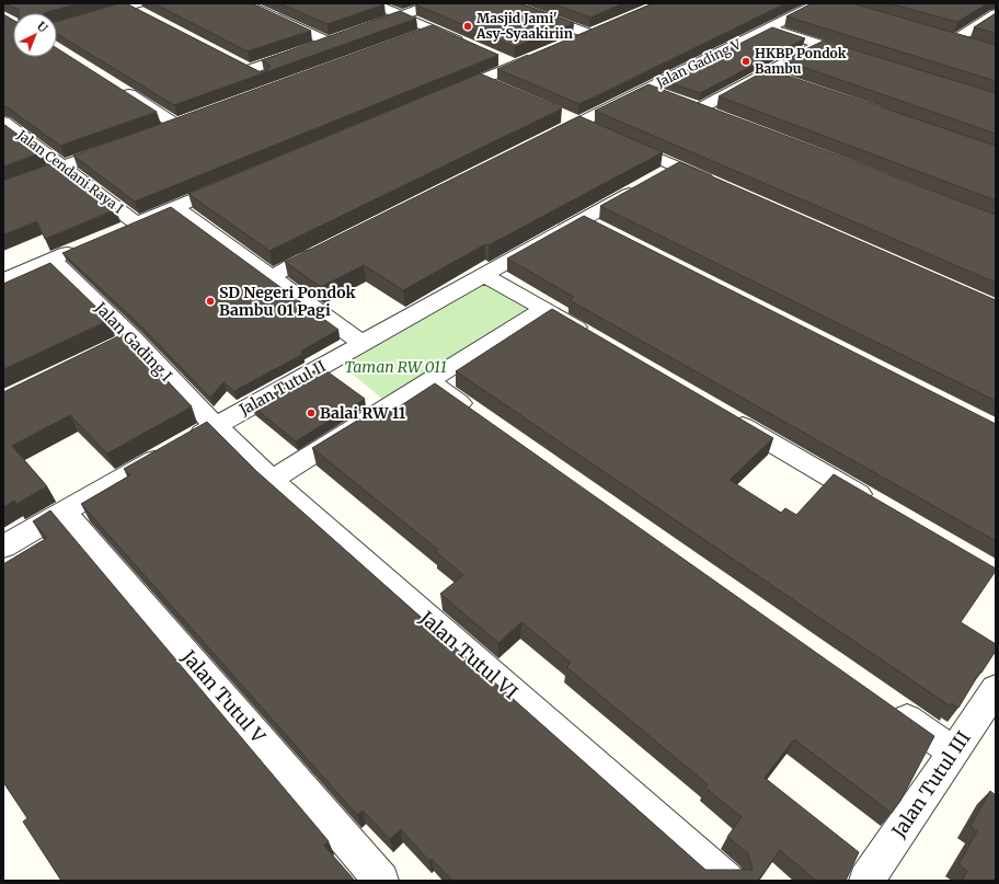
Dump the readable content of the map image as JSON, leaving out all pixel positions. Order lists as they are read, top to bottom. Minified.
{"streets":{"street":["Jalan Gading V","Jalan Cendani Raya I","Jalan Gading I","Jalan Tutul II","Jalan Tutul VI","Jalan Tutul V","Jalan Tutul III"]},"crossings":[["Jalan Gading I","Jalan Tutul II"],["Jalan Gading I","Jalan Tutul VI"],["Jalan Tutul II","Jalan Tutul VI"],["Jalan Tutul II","Jalan Tutul V"]],"parks":["Taman RW 011"],"places":["Masjid Jami' Asy-Syaakiriin","HKBP Pondok Bambu","SD Negeri Pondok Bambu 01 Pagi","Balai RW 11"],"north":"top right"}
